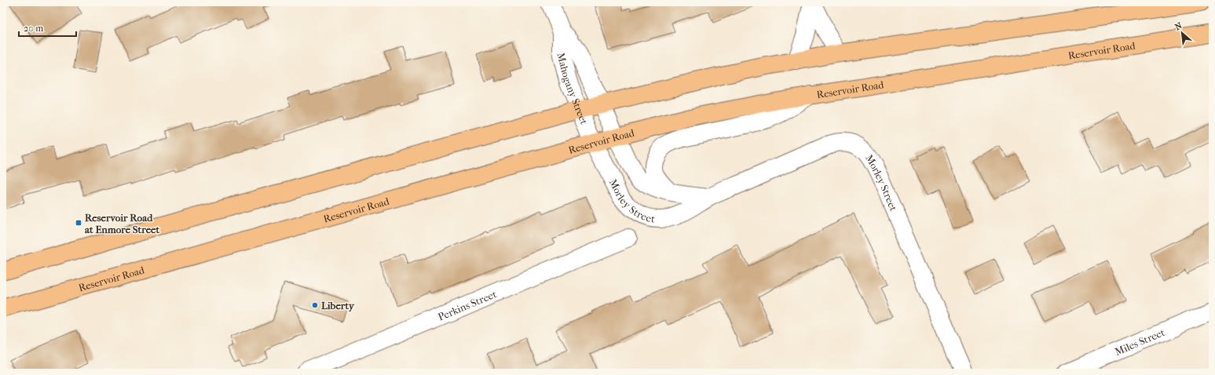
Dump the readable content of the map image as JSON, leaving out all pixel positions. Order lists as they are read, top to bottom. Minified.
{"streets":{"main road":["Reservoir Road"],"street":["Mahogany Street","Morley Street","Perkins Street","Miles Street"]},"crossings":[["Reservoir Road","Mahogany Street"],["Reservoir Road","Morley Street"],["Mahogany Street","Morley Street"]],"places":{"transit":["Reservoir Road at Enmore Street"],"other":["Liberty"]},"scale_bar":"20 m","north":"top left"}
